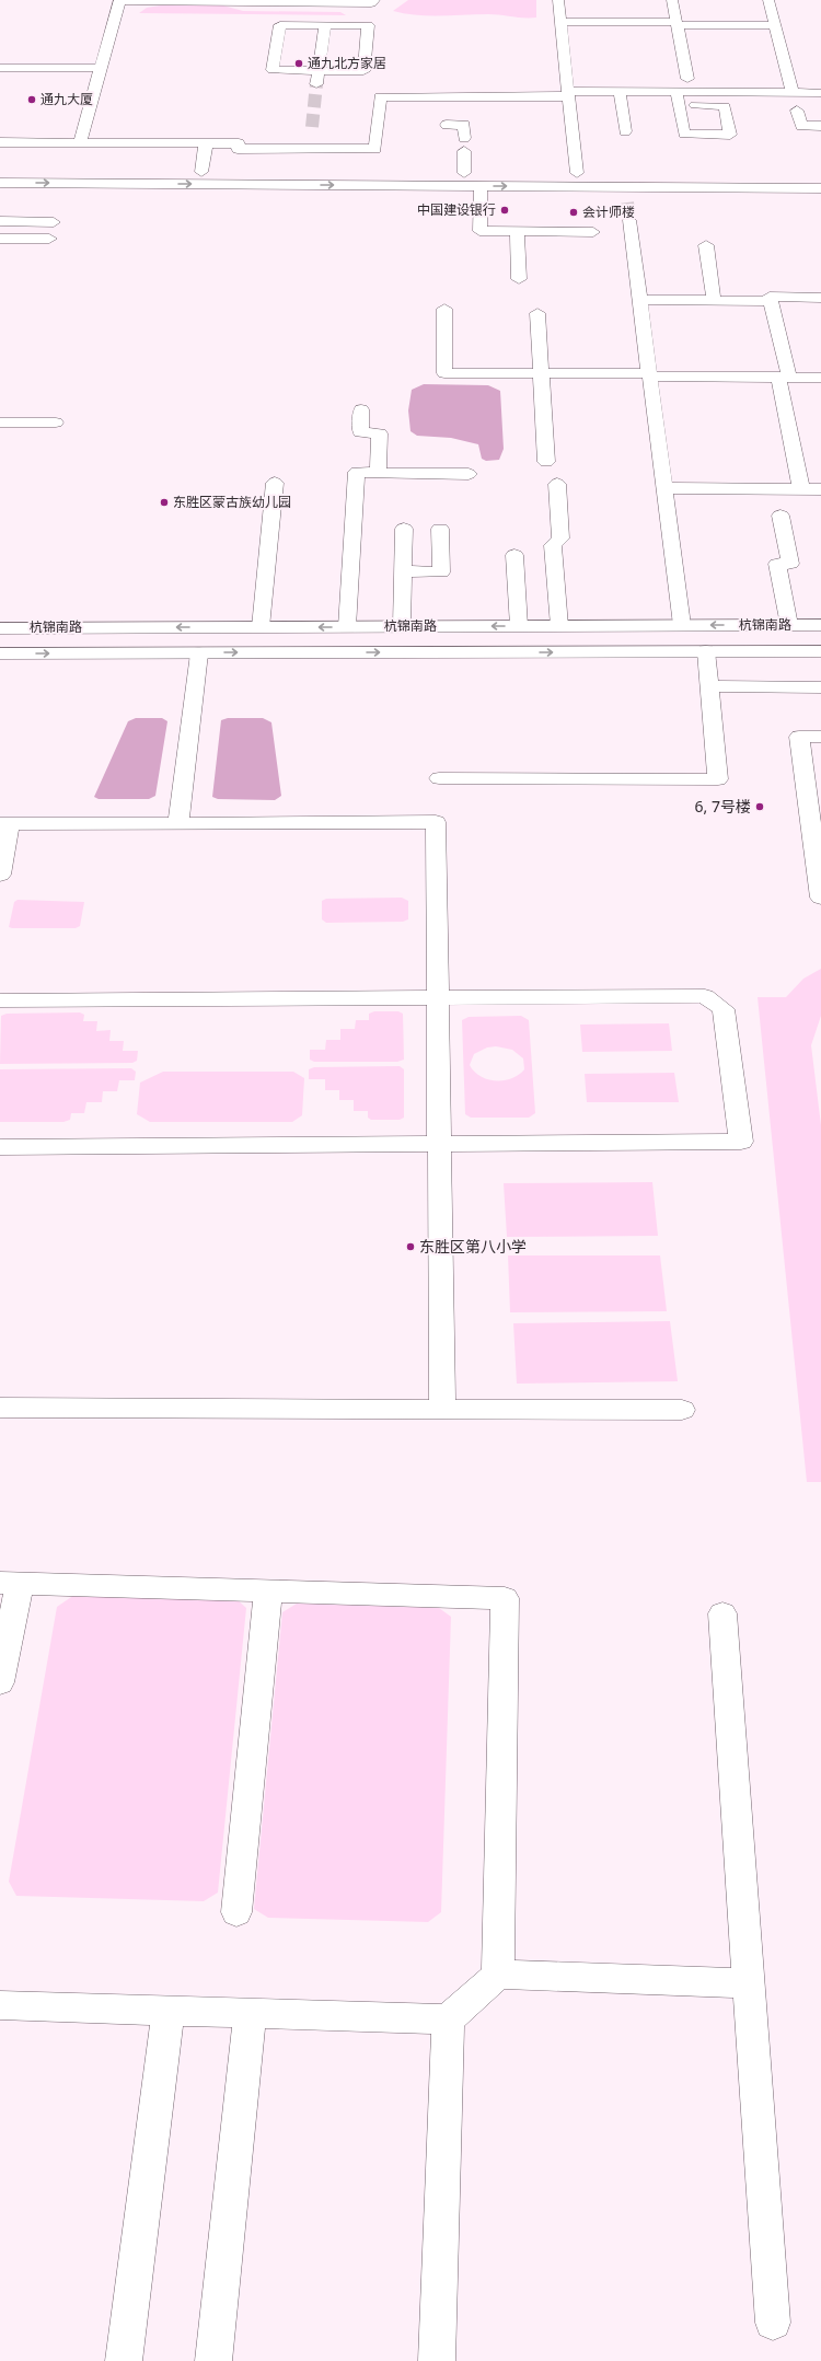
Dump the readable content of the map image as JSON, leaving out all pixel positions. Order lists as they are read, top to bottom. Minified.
{"streets":{"street":["杭锦南路"]},"places":["通九北方家居","通九大厦","中国建设银行","会计师楼","东胜区蒙古族幼儿园","6, 7号楼","东胜区第八小学"]}
